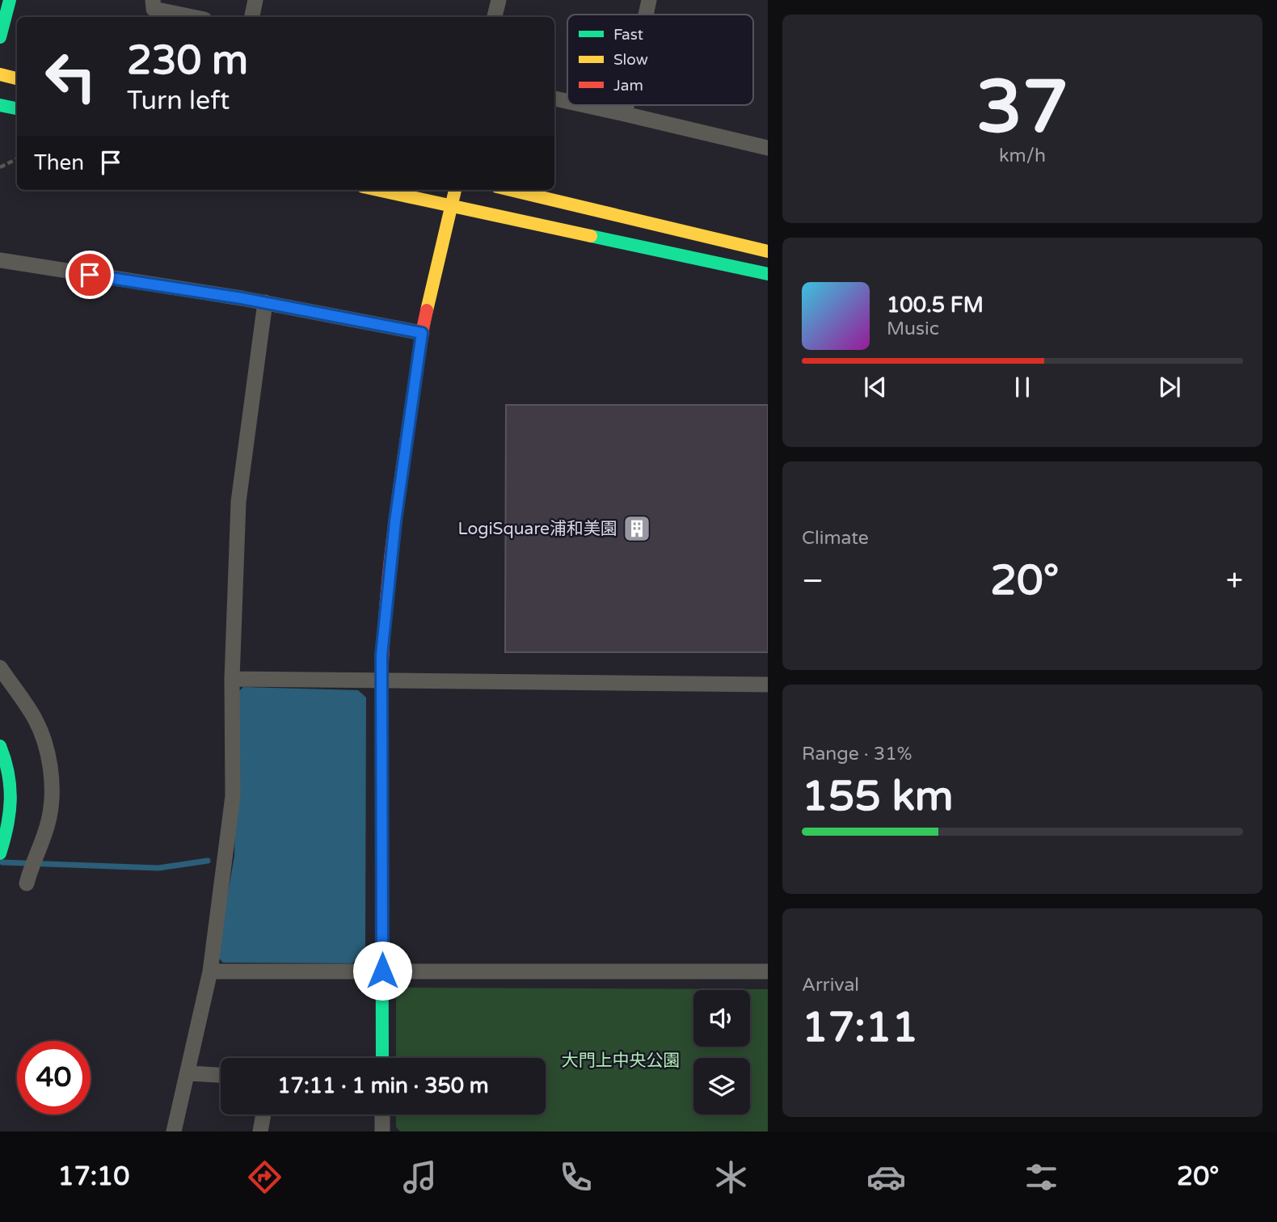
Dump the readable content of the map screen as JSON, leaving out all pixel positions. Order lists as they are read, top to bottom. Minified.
{"parks":["大門上中央公園"],"places":{"building":["LogiSquare浦和美園"]},"legend":["Fast","Slow","Jam"],"page":{"tile":[["37","km/h"],"Climate",["Range · 31%","155 km"],["Arrival","17:11"]],"turn":["230 m","Turn left"],"then":"Then","song":["100.5 FM","Music"],"heat":["−","20°","+"],"limit":"40","trip":"17:11 · 1 min · 350 m","tabs":["17:10","20°"]}}
